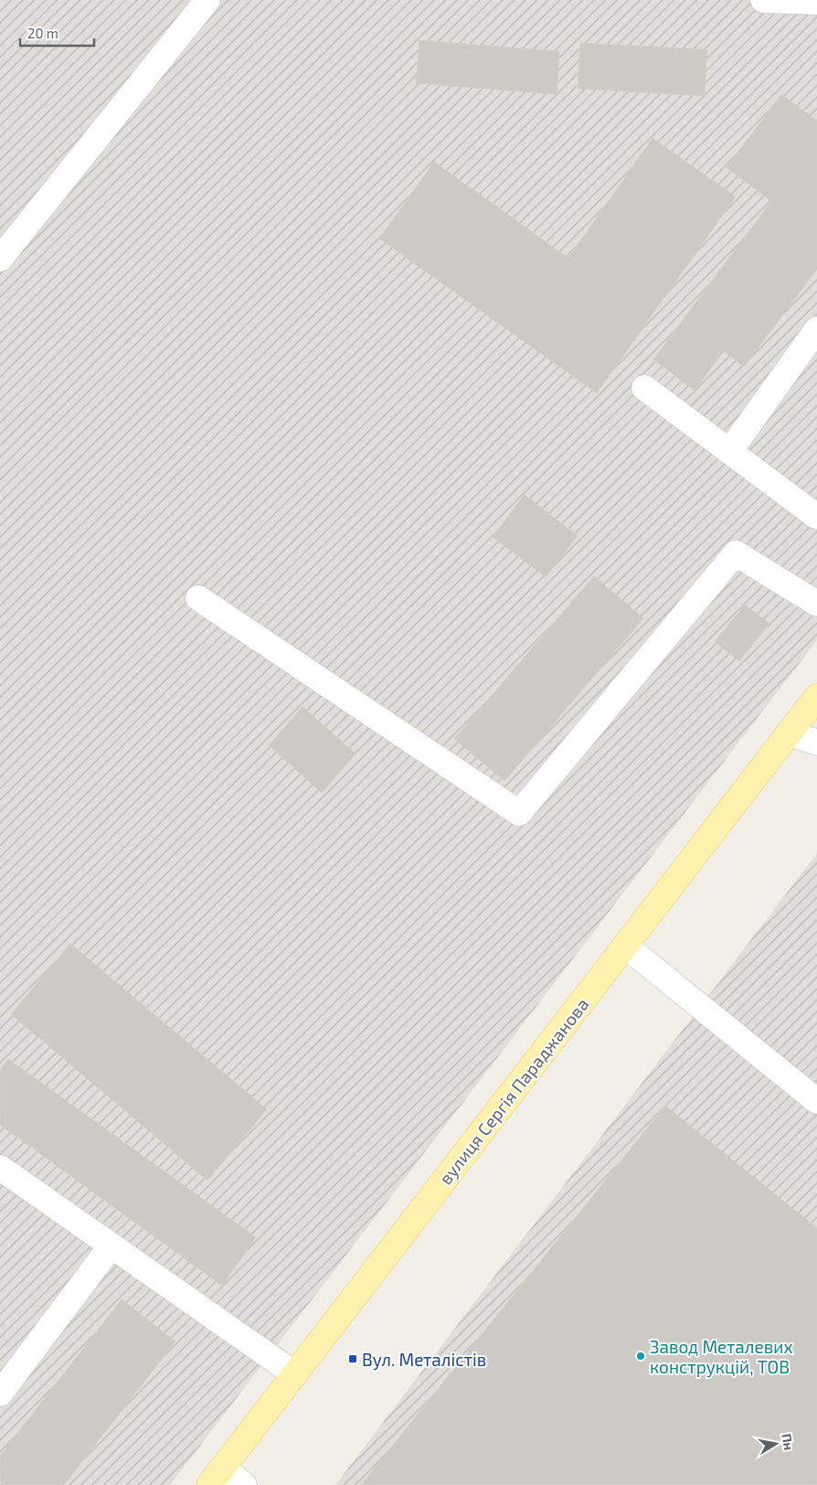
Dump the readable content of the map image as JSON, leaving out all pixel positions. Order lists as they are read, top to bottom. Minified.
{"streets":{"main road":["вулиця Сергія Параджанова"]},"places":{"other":["Завод Металевих конструкцій, ТОВ"],"transit":["Вул. Металістів"]},"scale_bar":"20 m","north":"right"}
